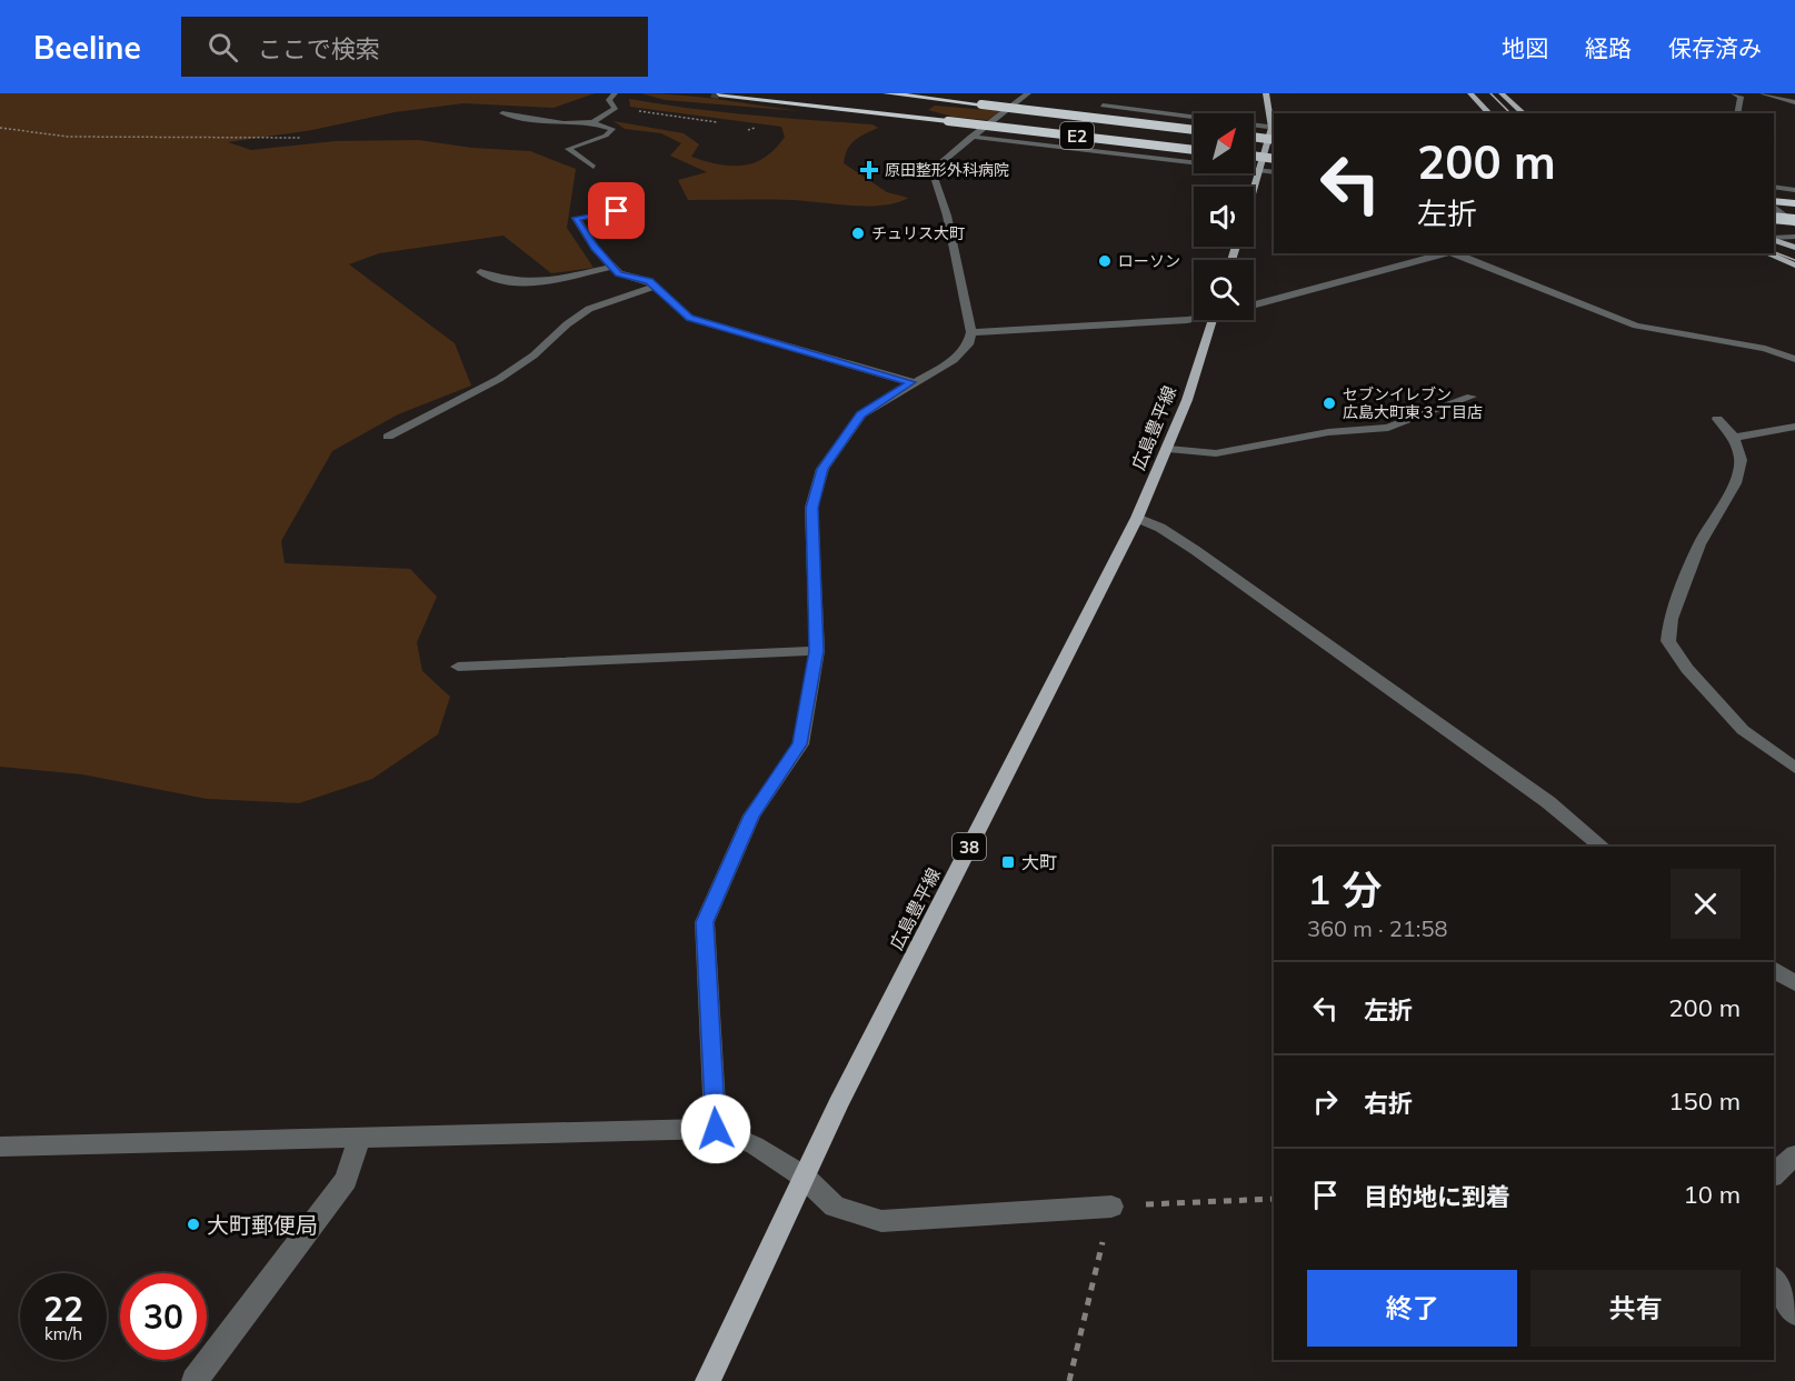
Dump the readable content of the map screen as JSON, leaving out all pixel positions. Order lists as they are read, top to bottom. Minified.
{"streets":{"highway":["E2"],"main road":["広島豊平線","38"]},"places":{"health":["原田整形外科病院"],"other":["チュリス大町","ローソン","セブンイレブン 広島大町東３丁目店","大町郵便局"],"transit":["大町"]},"north":"top right","page":{"header":"Beeline","search":"ここで検索","nav":["地図","経路","保存済み"],"turn":["200 m","左折"],"heading":["1 分","360 m · 21:58"],"list":[{"name":"左折","value":"200 m"},{"name":"右折","value":"150 m"},{"name":"目的地に到着","value":"10 m"}],"buttons":["終了","共有"],"speed":"22 km/h","limit":"30"}}
